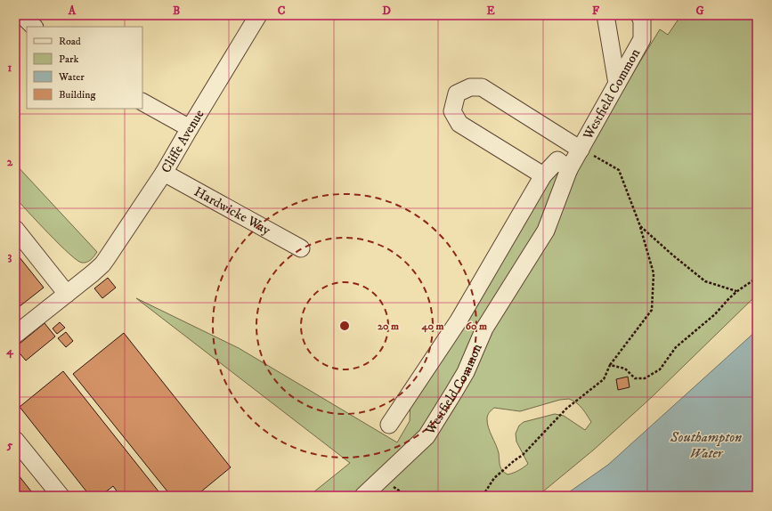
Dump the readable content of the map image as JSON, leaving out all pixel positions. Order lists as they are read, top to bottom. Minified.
{"streets":{"street":["Westfield Common","Cliffe Avenue","Hardwicke Way"]},"crossings":[["Cliffe Avenue","Hardwicke Way"]],"water":["Southampton Water"],"legend":["Road","Park","Water","Building"],"grid":{"columns":["A","B","C","D","E","F","G"],"rows":["1","2","3","4","5"]},"rings":["20 m","40 m","60 m"]}
